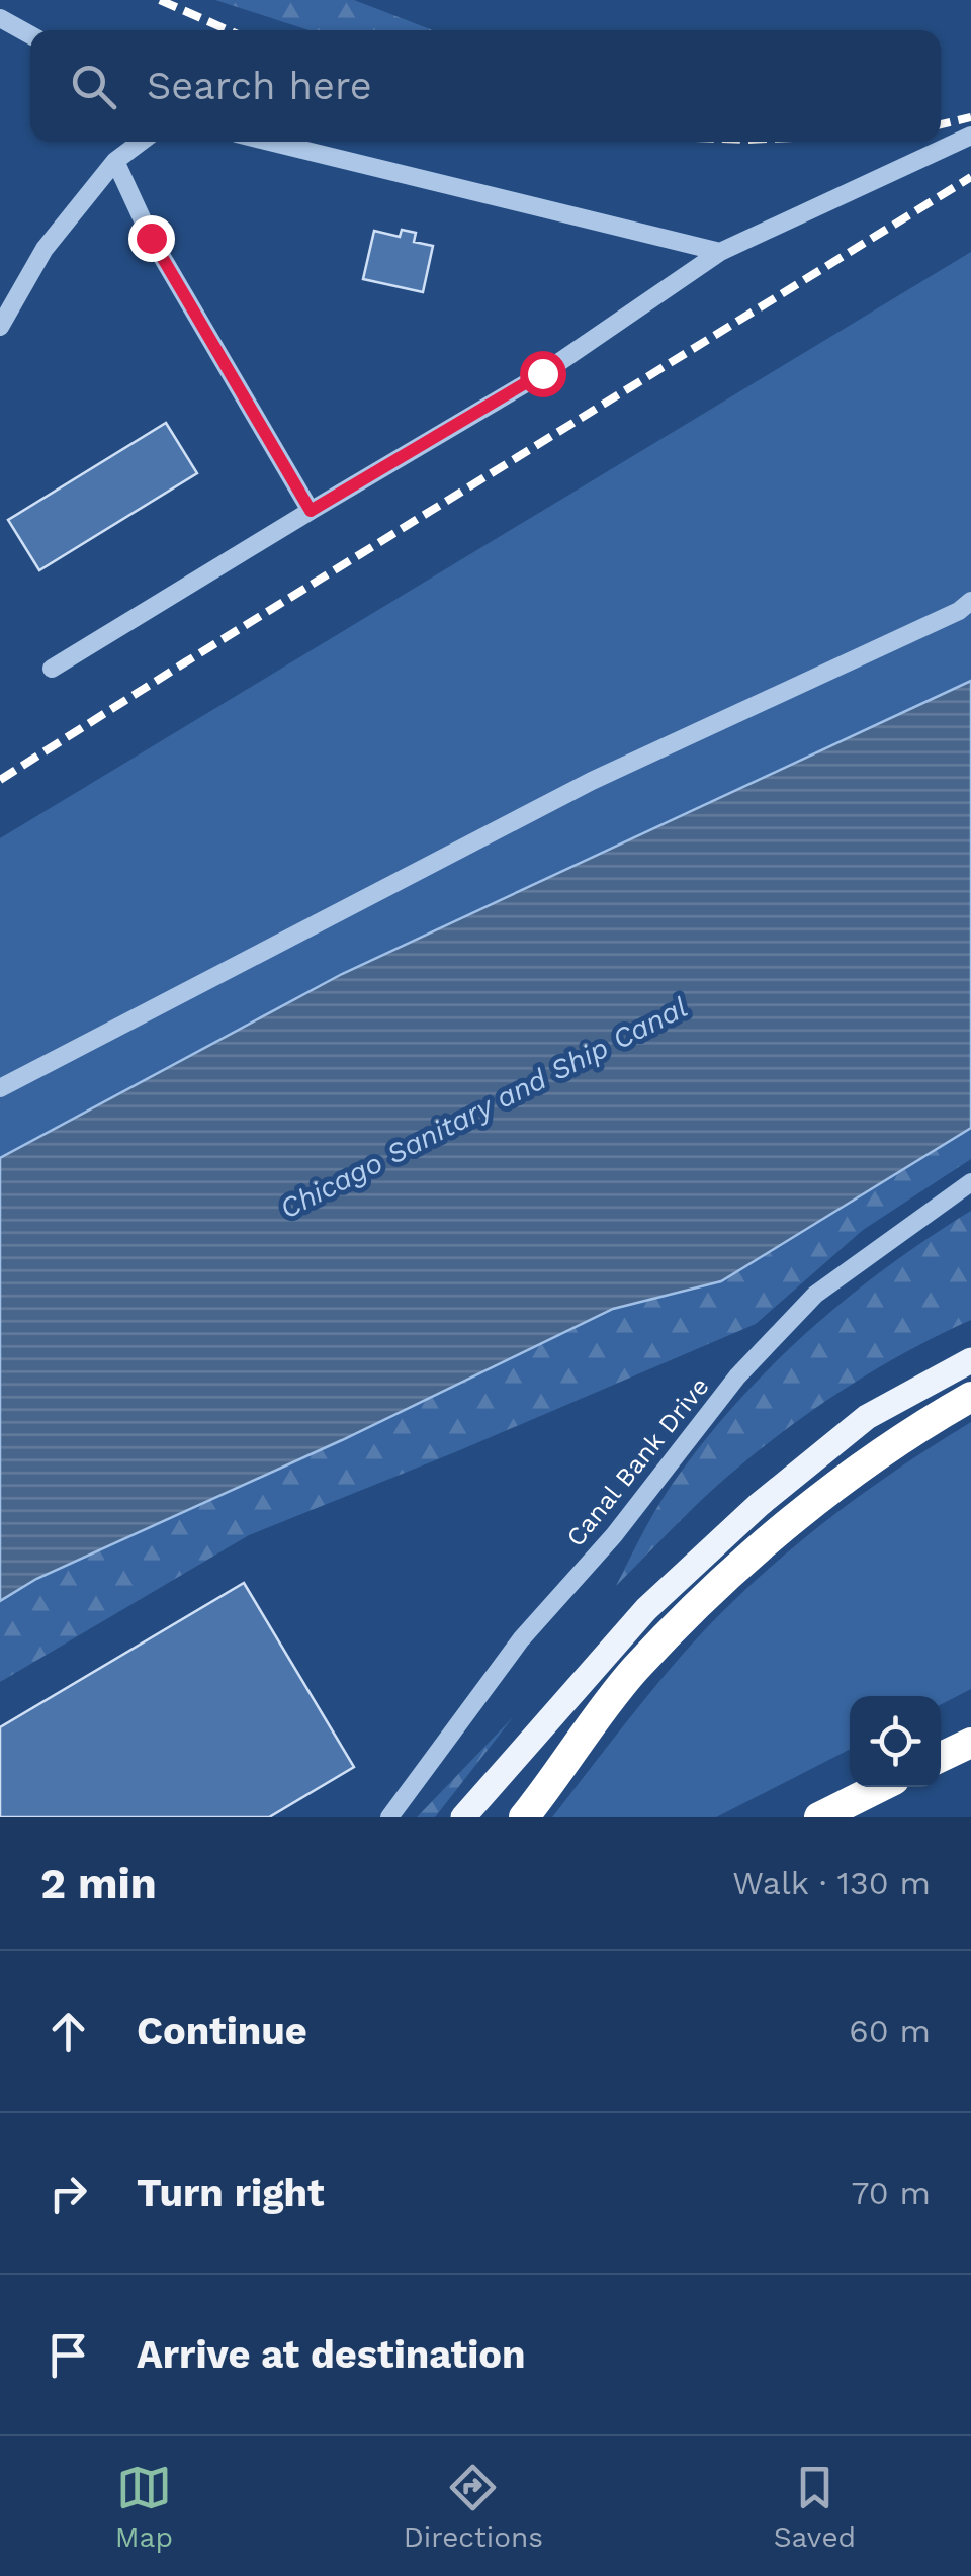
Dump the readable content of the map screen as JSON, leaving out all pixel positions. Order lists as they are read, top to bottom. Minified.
{"streets":{"street":["Canal Bank Drive"]},"water":["Chicago Sanitary and Ship Canal"],"page":{"search":"Search here","heading":["2 min","Walk · 130 m"],"list":[["Continue","60 m"],["Turn right","70 m"],"Arrive at destination"],"nav":["Map","Directions","Saved"]}}
